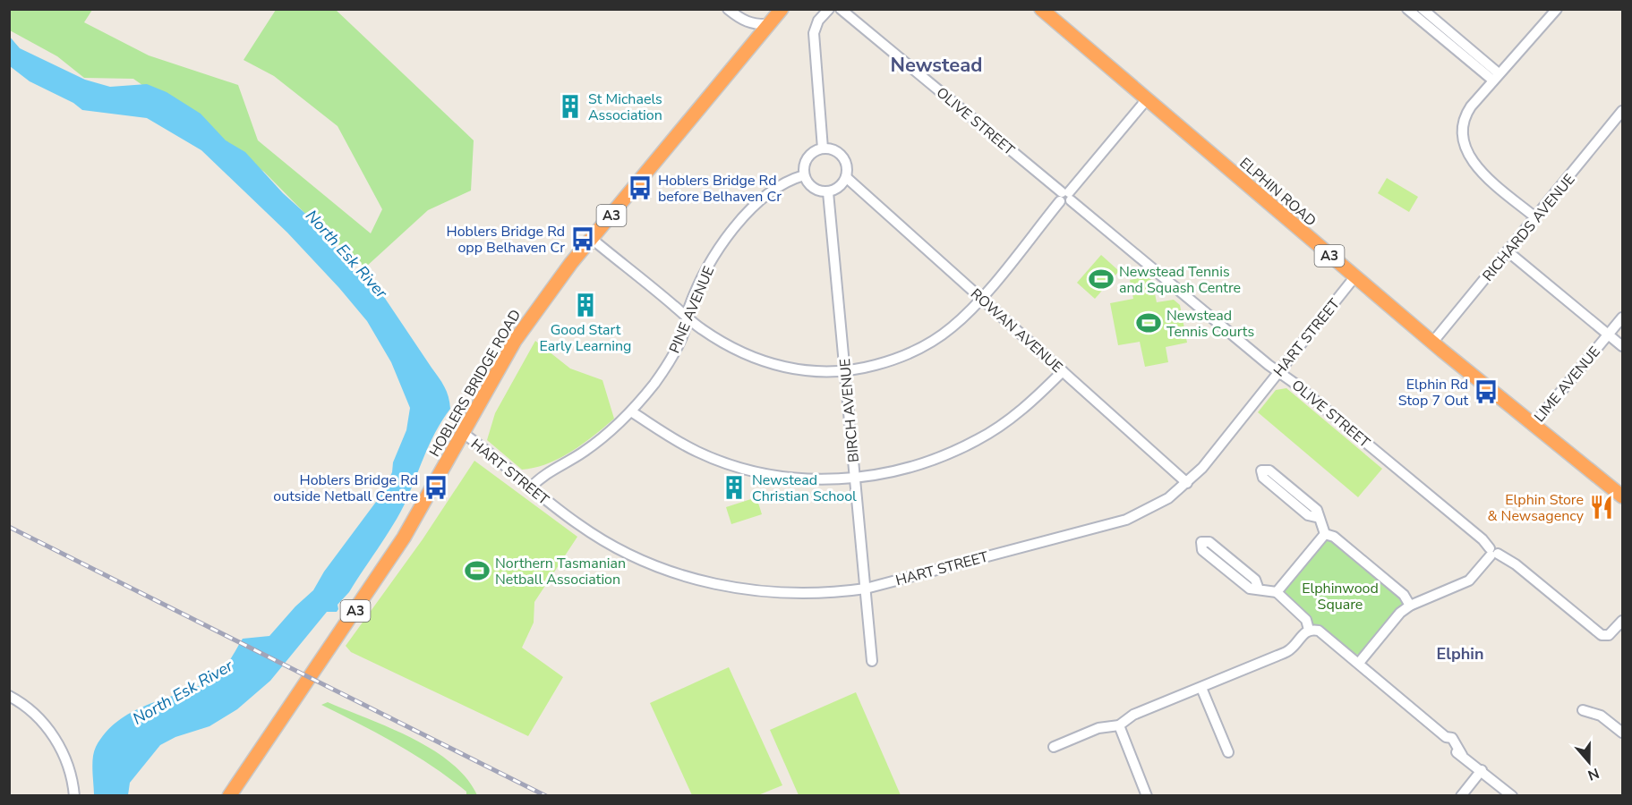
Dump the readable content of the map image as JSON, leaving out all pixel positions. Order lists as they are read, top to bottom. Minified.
{"streets":{"highway":["ELPHIN ROAD","A3","HOBLERS BRIDGE ROAD"],"street":["OLIVE STREET","RICHARDS AVENUE","PINE AVENUE","ROWAN AVENUE","HART STREET","LIME AVENUE","BIRCH AVENUE"]},"crossings":[["OLIVE STREET","HART STREET"],["ELPHIN ROAD","RICHARDS AVENUE"],["ELPHIN ROAD","HART STREET"],["ELPHIN ROAD","LIME AVENUE"],["PINE AVENUE","ROWAN AVENUE"],["PINE AVENUE","HART STREET"],["PINE AVENUE","BIRCH AVENUE"],["ROWAN AVENUE","HART STREET"],["ROWAN AVENUE","BIRCH AVENUE"],["HART STREET","HOBLERS BRIDGE ROAD"],["HART STREET","BIRCH AVENUE"]],"districts":["Newstead","Elphin"],"water":["North Esk River"],"parks":["Elphinwood Square"],"places":{"building":["St Michaels Association","Good Start Early Learning","Newstead Christian School"],"bus stop":["Hoblers Bridge Rd before Belhaven Cr","Hoblers Bridge Rd opp Belhaven Cr","Elphin Rd Stop 7 Out","Hoblers Bridge Rd outside Netball Centre"],"sports":["Newstead Tennis and Squash Centre","Newstead Tennis Courts","Northern Tasmanian Netball Association"],"restaurant":["Elphin Store & Newsagency"]},"north":"bottom"}
